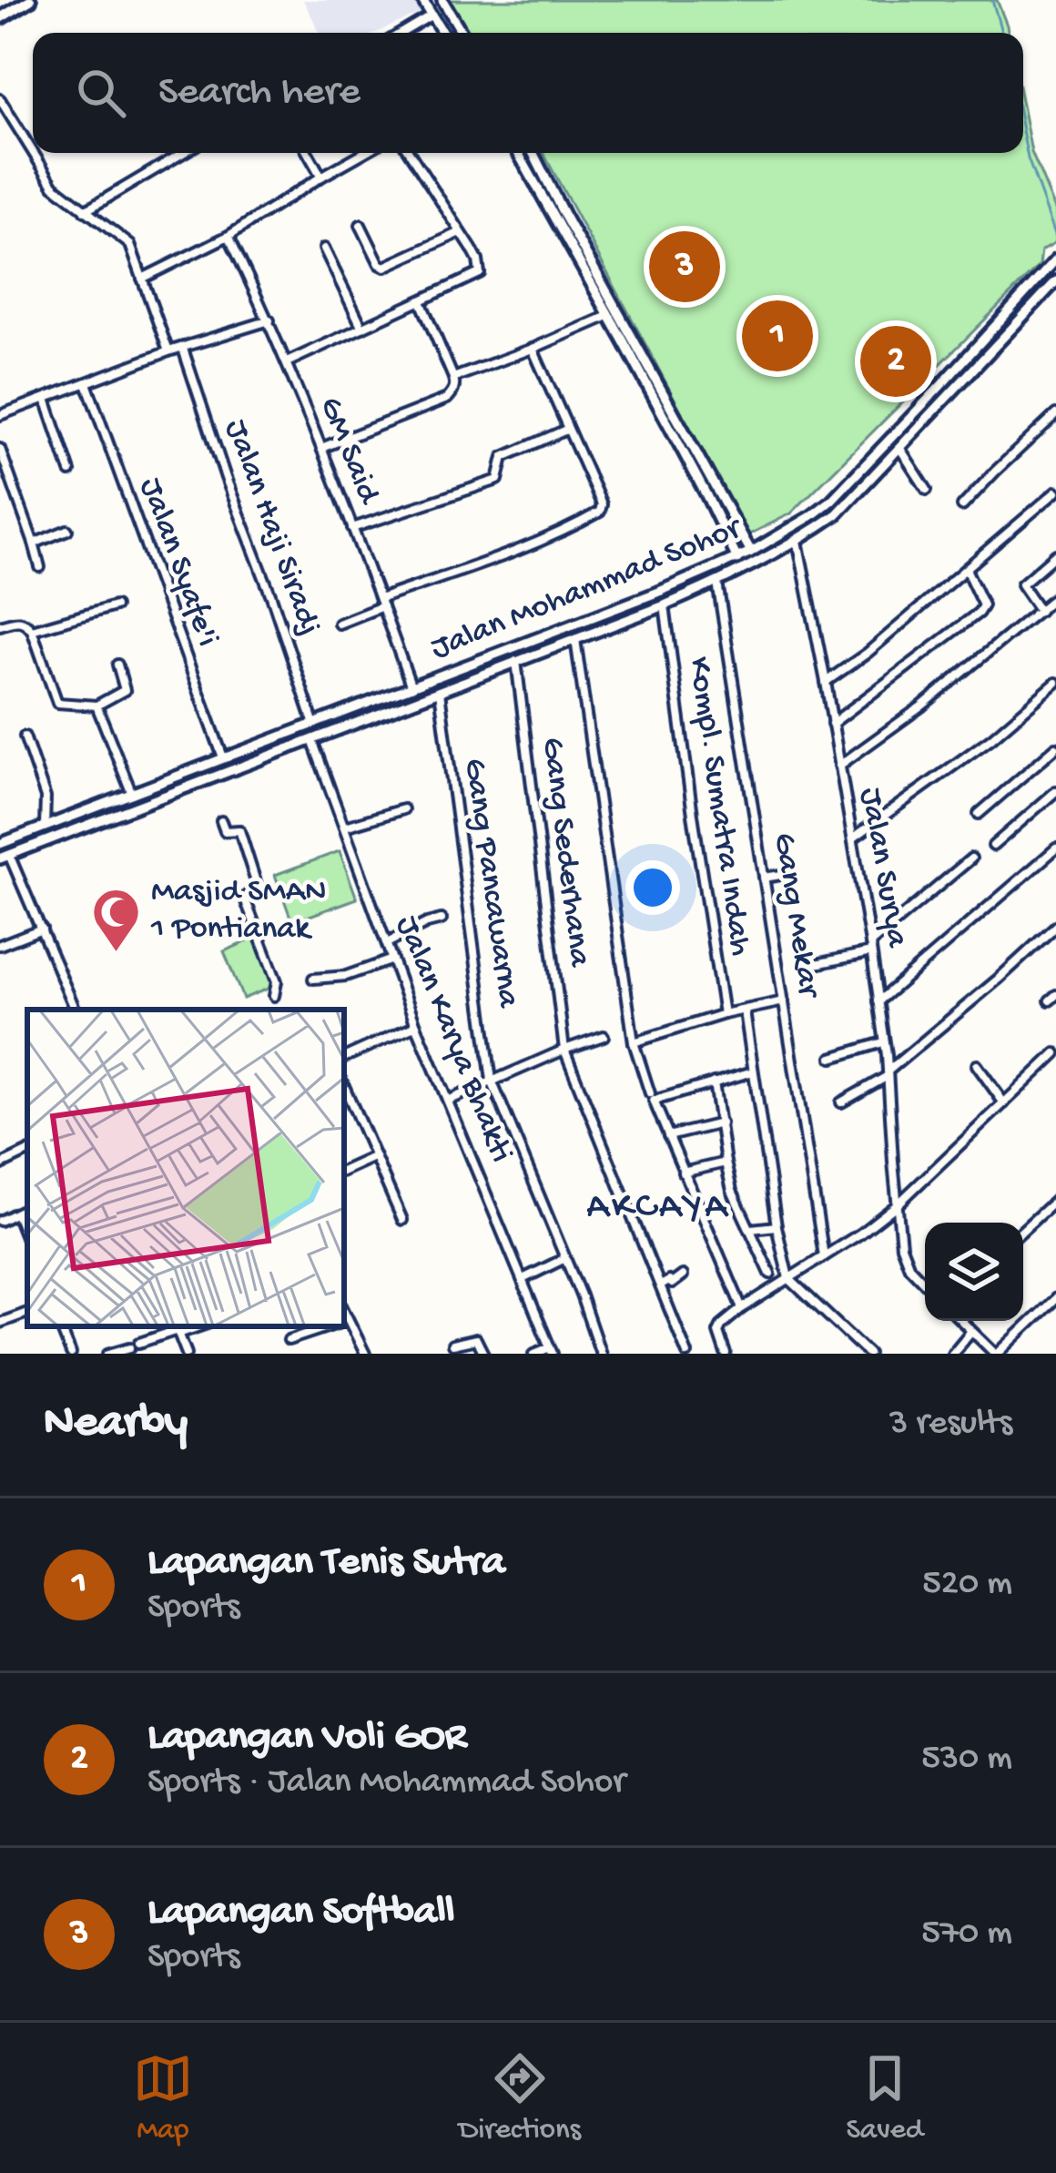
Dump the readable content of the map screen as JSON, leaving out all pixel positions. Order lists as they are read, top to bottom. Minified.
{"streets":{"street":["GM Said","Jalan Haji Siradj","Jalan Syafe'i","Jalan Mohammad Sohor","Kompl. Sumatra Indah","Gang Sederhana","Jalan Surya","Gang Pancawarna","Gang Mekar","Jalan Karya Bhakti"]},"crossings":[["GM Said","Jalan Mohammad Sohor"],["Jalan Haji Siradj","Jalan Mohammad Sohor"],["Jalan Syafe'i","Jalan Mohammad Sohor"],["Jalan Mohammad Sohor","Kompl. Sumatra Indah"],["Jalan Mohammad Sohor","Gang Sederhana"],["Jalan Mohammad Sohor","Jalan Surya"],["Jalan Mohammad Sohor","Gang Pancawarna"],["Jalan Mohammad Sohor","Gang Mekar"],["Jalan Mohammad Sohor","Jalan Karya Bhakti"]],"districts":["AKCAYA"],"places":{"mosque":["Masjid SMAN 1 Pontianak"]},"page":{"search":"Search here","pins":["3","1","2"],"heading":["Nearby","3 results"],"list":[{"mark":"1","name":"Lapangan Tenis Sutra","note":"Sports","value":"520 m"},{"mark":"2","name":"Lapangan Voli GOR","note":"Sports · Jalan Mohammad Sohor","value":"530 m"},{"mark":"3","name":"Lapangan Softball","note":"Sports","value":"570 m"}],"nav":["Map","Directions","Saved"]}}
